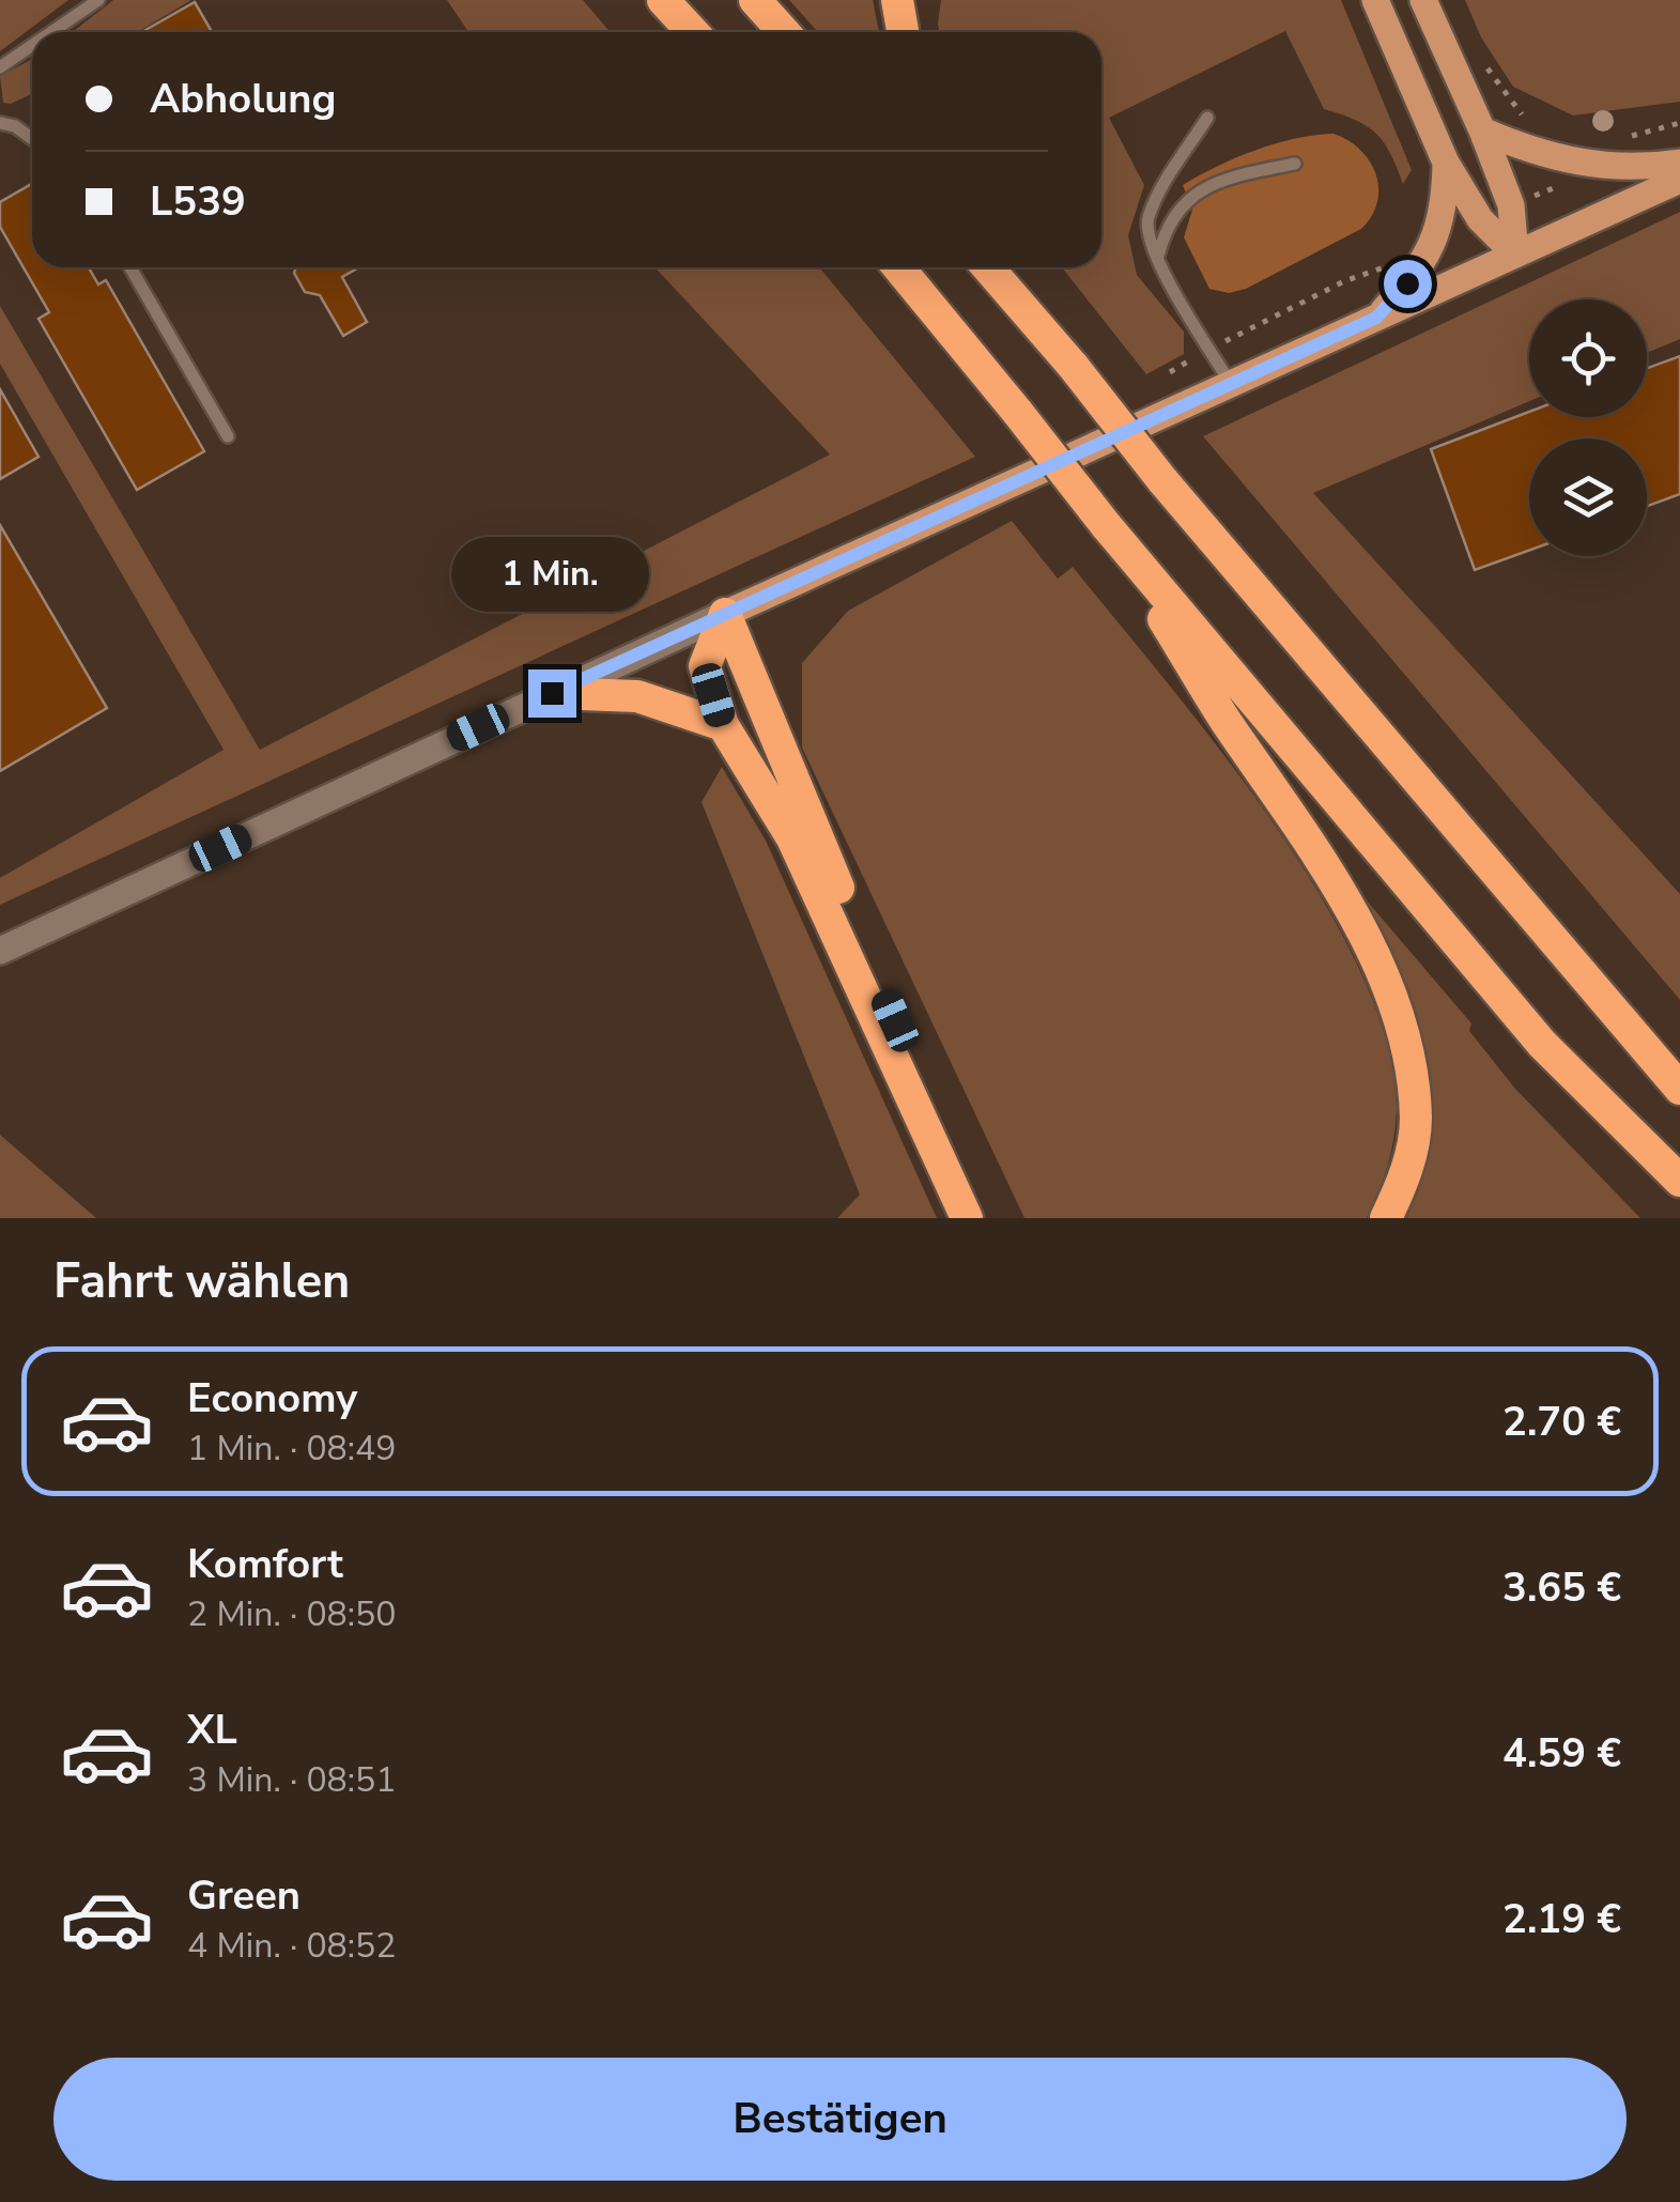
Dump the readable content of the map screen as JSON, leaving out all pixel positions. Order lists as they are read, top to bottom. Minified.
{"page":{"banner":["Abholung","L539"],"bubble":"1 Min.","heading":"Fahrt wählen","list":[{"name":"Economy","note":"1 Min. · 08:49","value":"2.70 €"},{"name":"Komfort","note":"2 Min. · 08:50","value":"3.65 €"},{"name":"XL","note":"3 Min. · 08:51","value":"4.59 €"},{"name":"Green","note":"4 Min. · 08:52","value":"2.19 €"}],"buttons":"Bestätigen"}}
